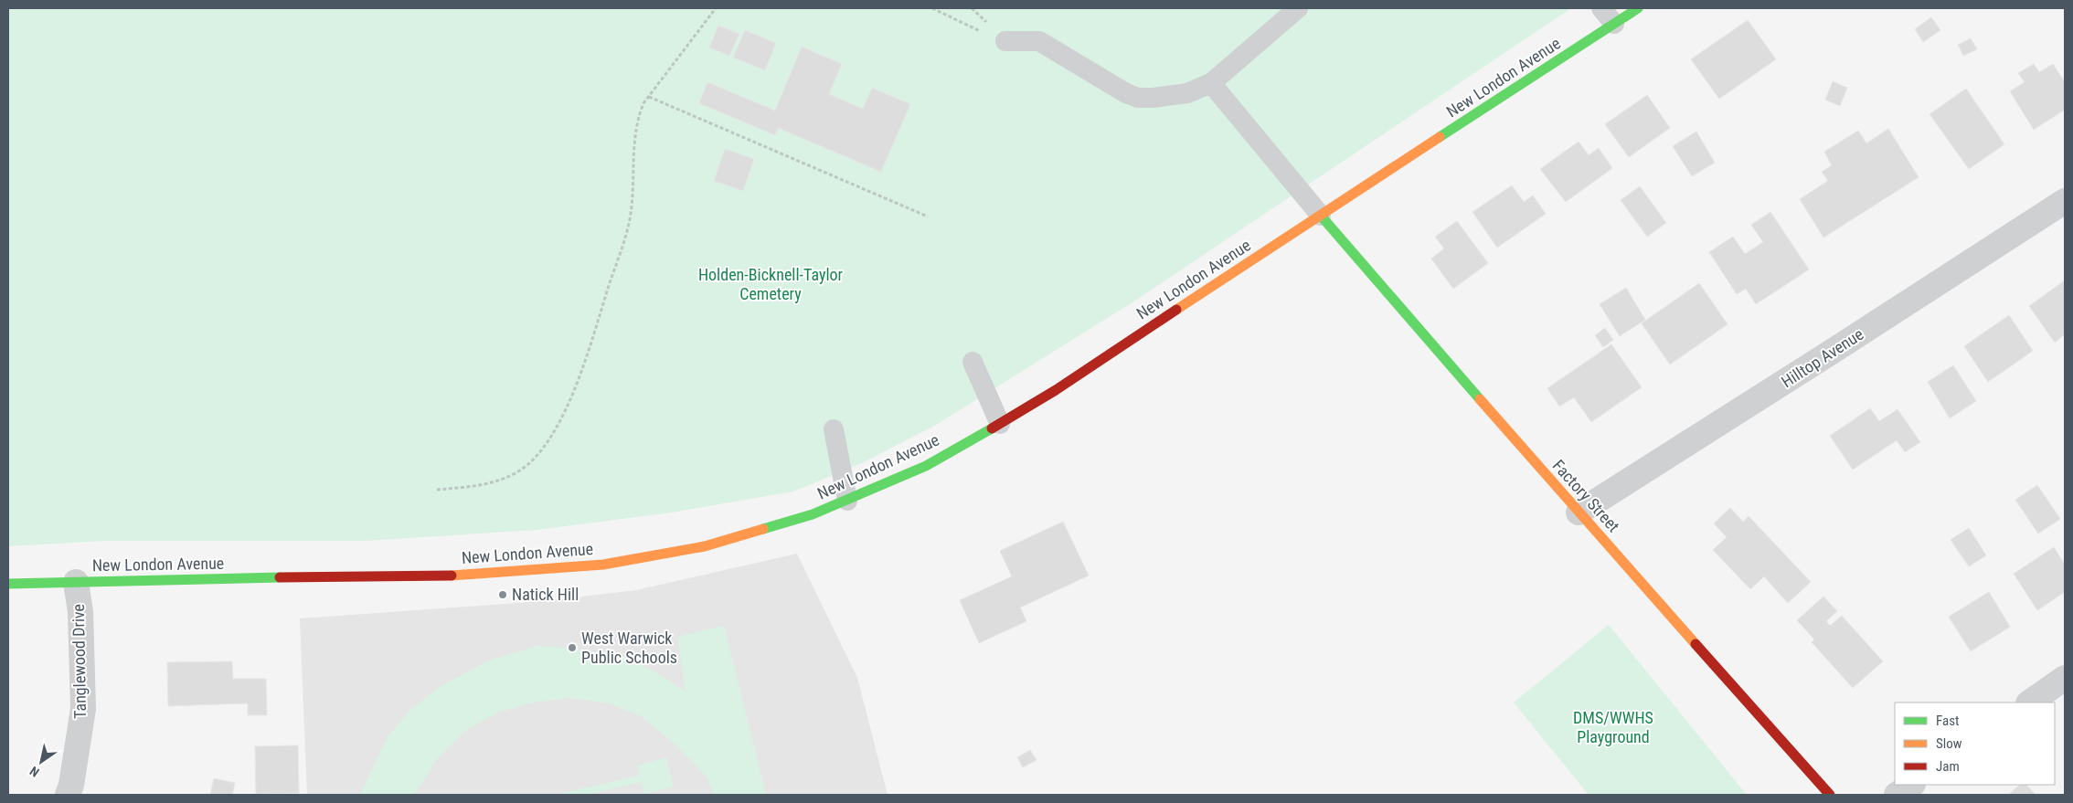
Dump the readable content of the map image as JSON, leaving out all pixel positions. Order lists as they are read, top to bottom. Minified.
{"streets":{"main road":["New London Avenue","Factory Street"],"street":["Hilltop Avenue","Tanglewood Drive"]},"crossings":[["New London Avenue","Factory Street"],["New London Avenue","Tanglewood Drive"],["Hilltop Avenue","Factory Street"]],"parks":["Holden-Bicknell-Taylor Cemetery","DMS/WWHS Playground"],"places":["Natick Hill","West Warwick Public Schools"],"legend":["Fast","Slow","Jam"],"north":"bottom left"}
